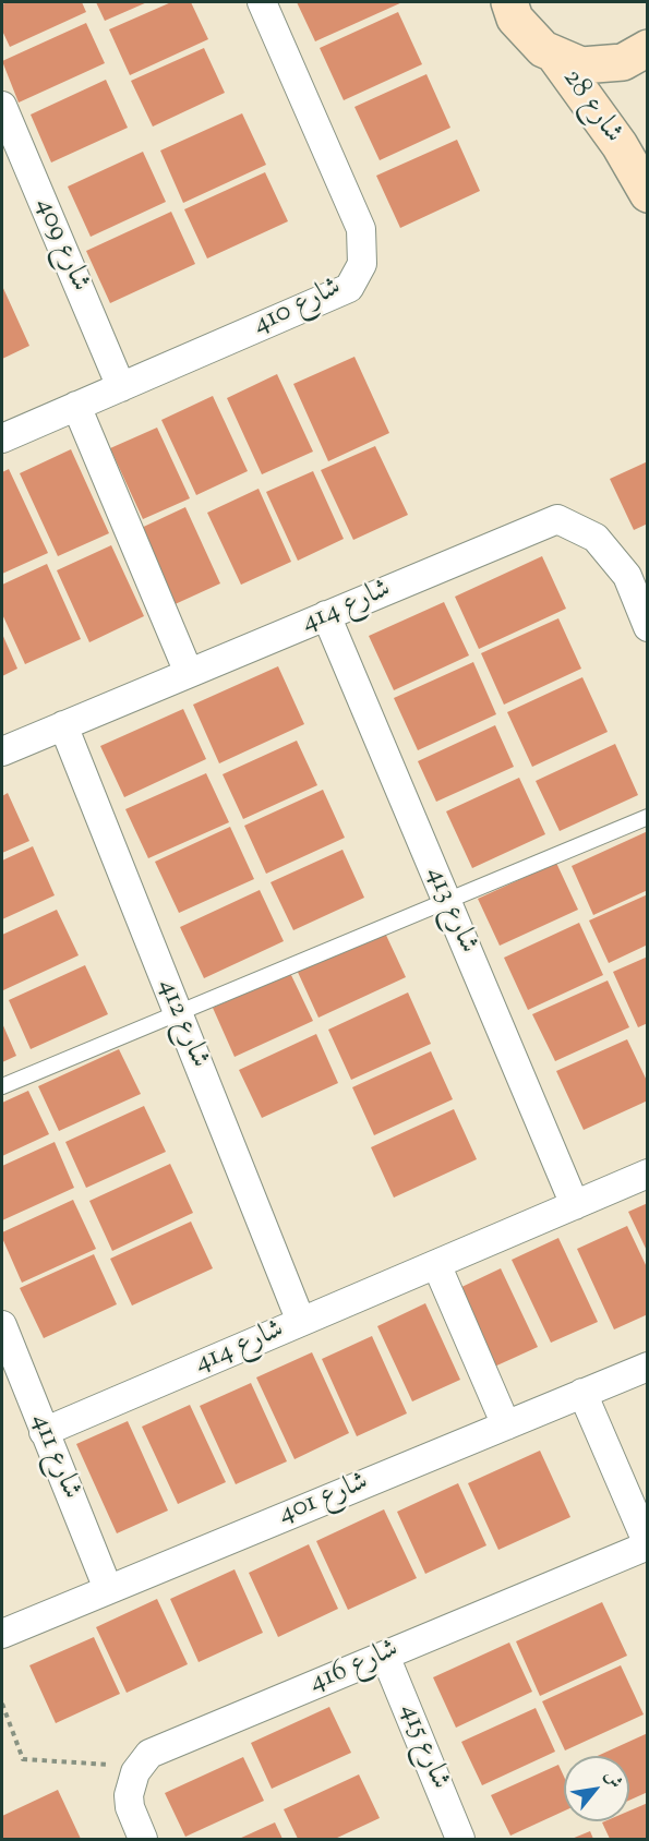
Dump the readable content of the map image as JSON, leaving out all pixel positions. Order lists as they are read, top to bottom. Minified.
{"streets":{"street":["شارع 28","شارع 409","شارع 410","شارع 414","شارع 413","شارع 412","شارع 411","شارع 401","شارع 416","شارع 415"]},"crossings":[["شارع 409","شارع 410"],["شارع 414","شارع 413"],["شارع 414","شارع 412"],["شارع 414","شارع 411"],["شارع 411","شارع 401"],["شارع 401","شارع 416"],["شارع 416","شارع 415"]],"north":"top right"}
